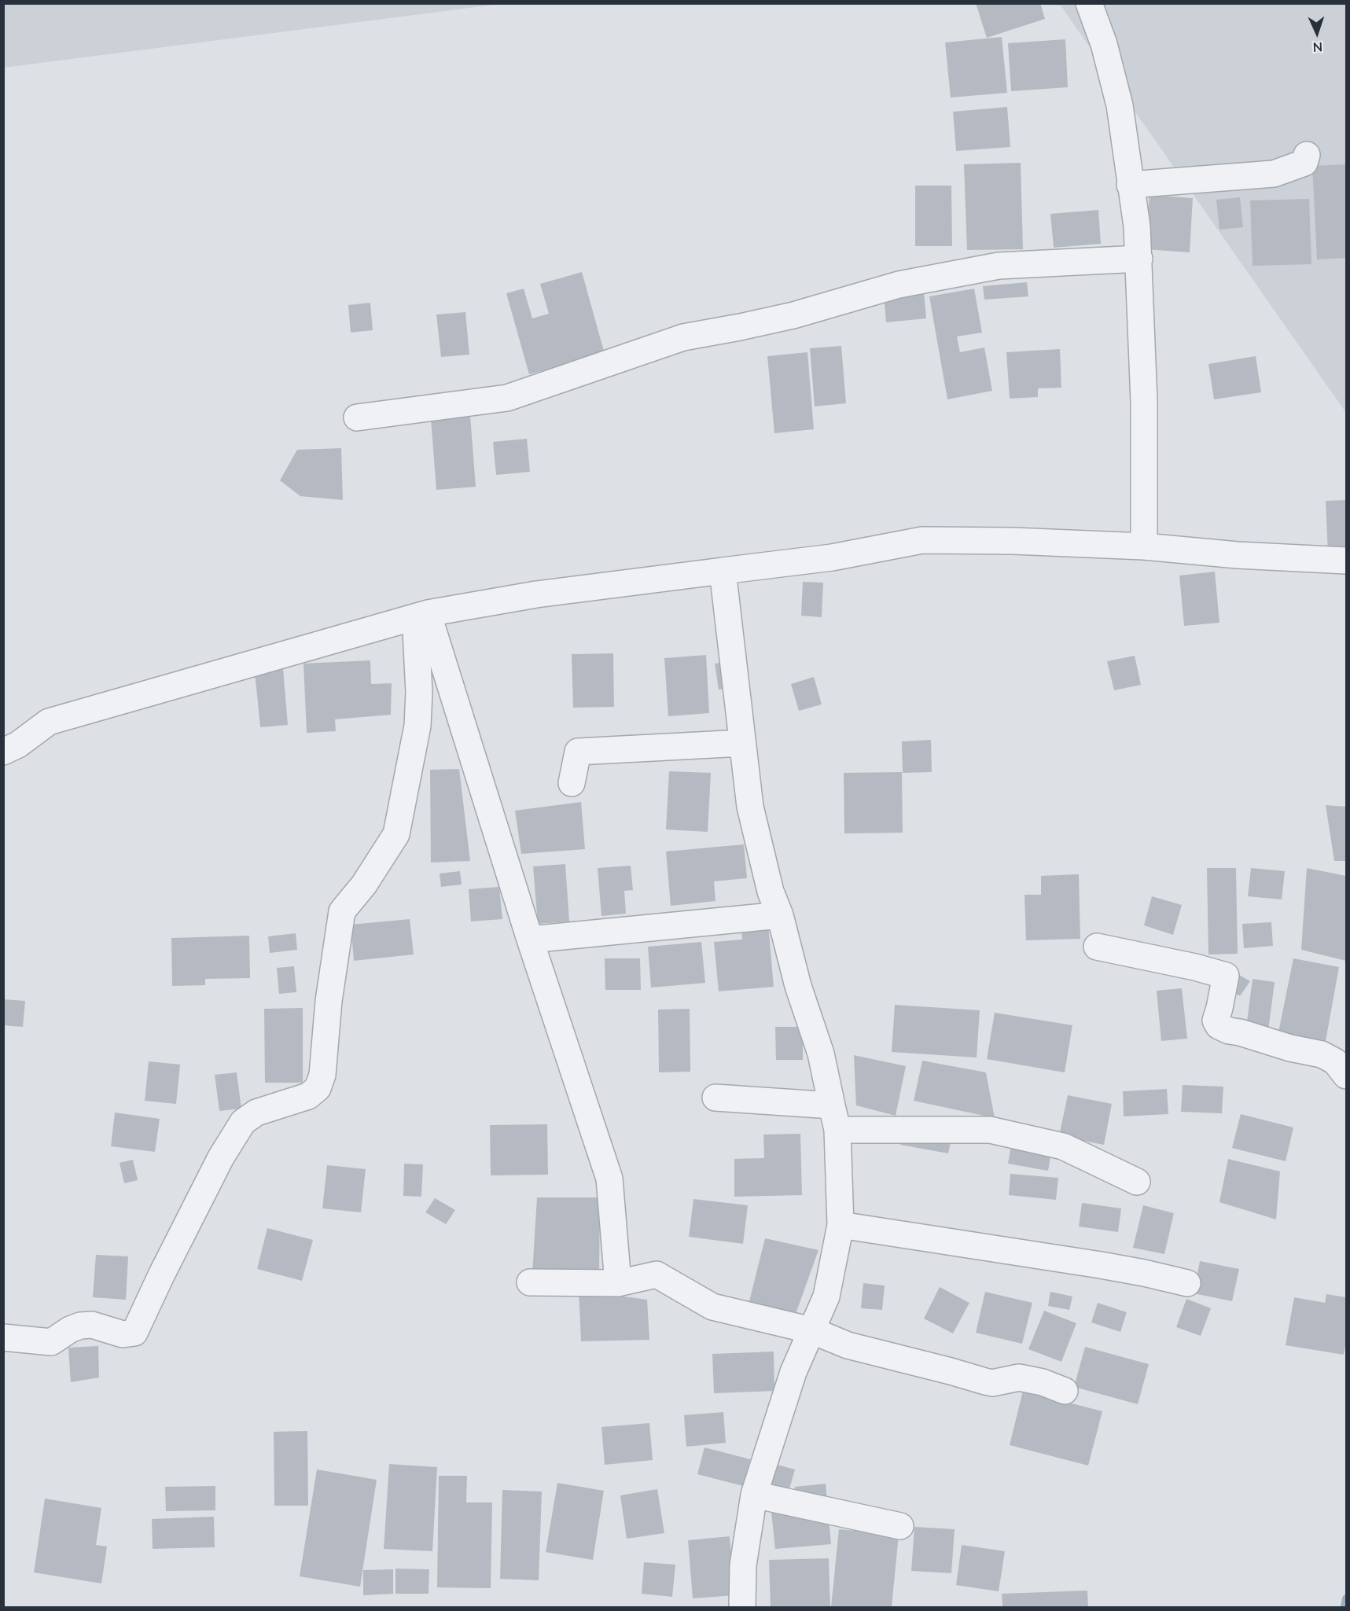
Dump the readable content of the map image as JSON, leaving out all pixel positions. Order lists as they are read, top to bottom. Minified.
{"north":"bottom"}
